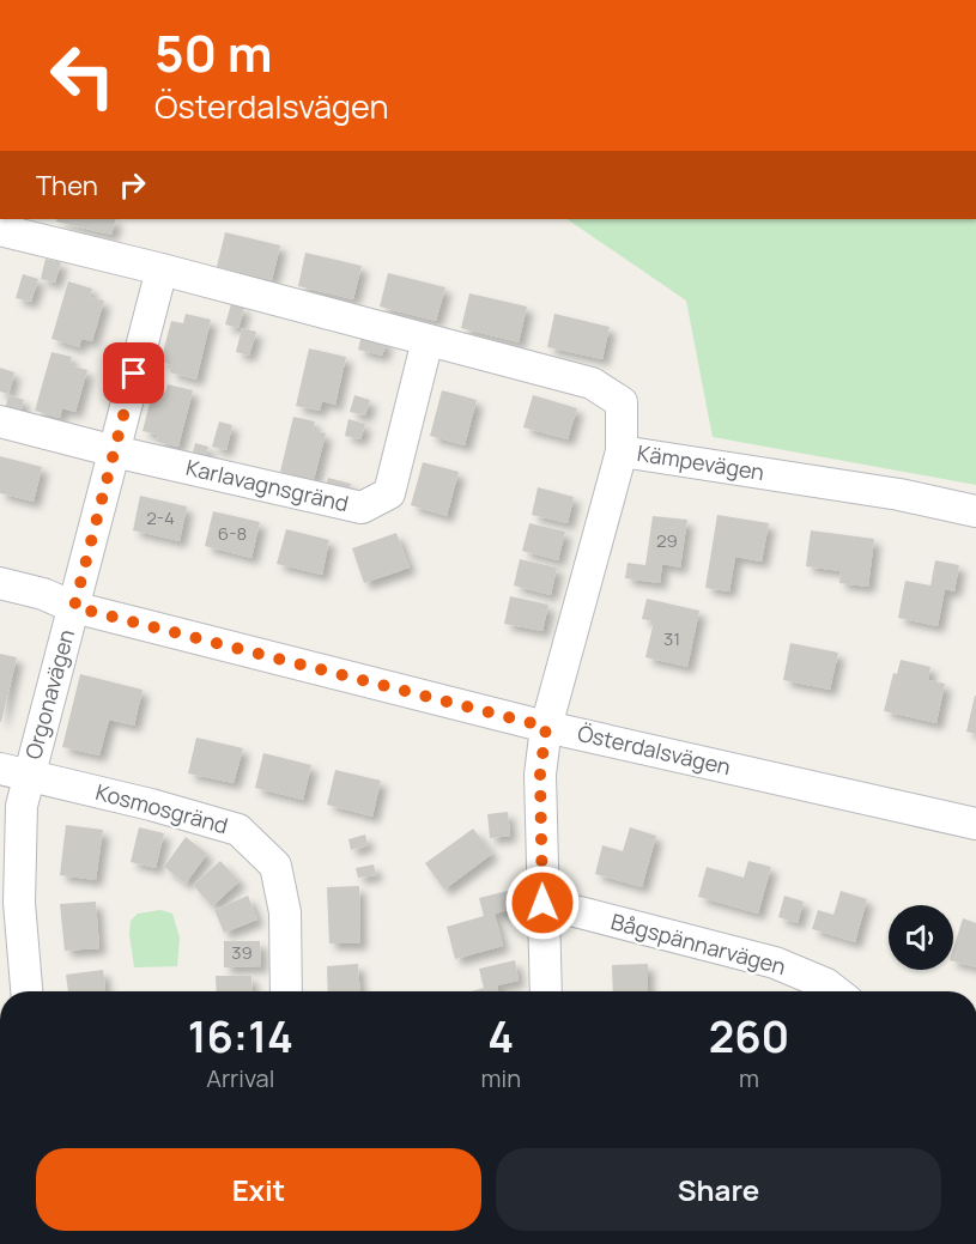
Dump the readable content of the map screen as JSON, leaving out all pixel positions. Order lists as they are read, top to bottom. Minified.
{"streets":{"street":["Kämpevägen","Karlavagnsgränd","Orgonavägen","Österdalsvägen","Kosmosgränd","Bågspännarvägen"]},"crossings":[["Kämpevägen","Österdalsvägen"],["Kämpevägen","Bågspännarvägen"],["Karlavagnsgränd","Orgonavägen"],["Orgonavägen","Österdalsvägen"],["Orgonavägen","Kosmosgränd"]],"house_numbers":["2-4","6-8","29","31","39"],"page":{"turn":["50 m","Österdalsvägen"],"then":"Then","eta":["16:14","Arrival","4","min","260","m"],"buttons":["Exit","Share"]}}
